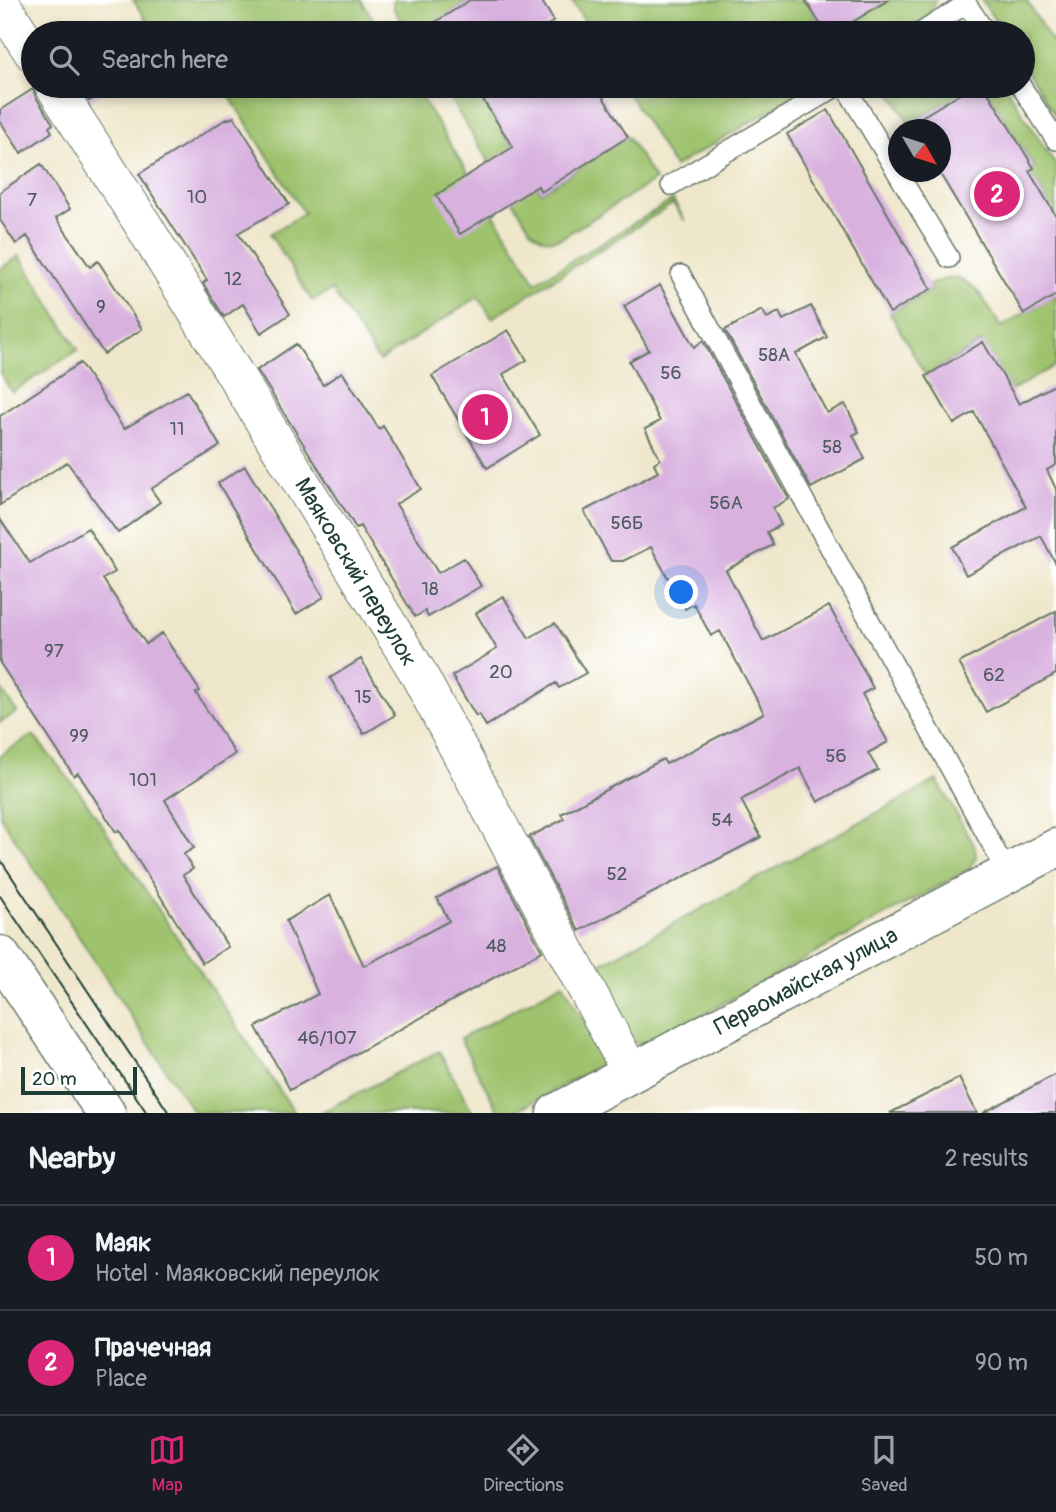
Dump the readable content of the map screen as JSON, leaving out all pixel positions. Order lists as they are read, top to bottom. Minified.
{"streets":{"street":["Маяковский переулок","Первомайская улица"]},"crossings":[["Маяковский переулок","Первомайская улица"]],"house_numbers":["10","7","12","9","58А","56","11","58","56А","56Б","18","97","20","62","15","99","56","101","54","52","48","46/107"],"scale_bar":"20 m","north":"bottom right","page":{"search":"Search here","pins":["2","1"],"scale":"20 m","heading":["Nearby","2 results"],"list":[{"mark":"1","name":"Маяк","note":"Hotel · Маяковский переулок","value":"50 m"},{"mark":"2","name":"Прачечная","note":"Place","value":"90 m"}],"nav":["Map","Directions","Saved"]}}
